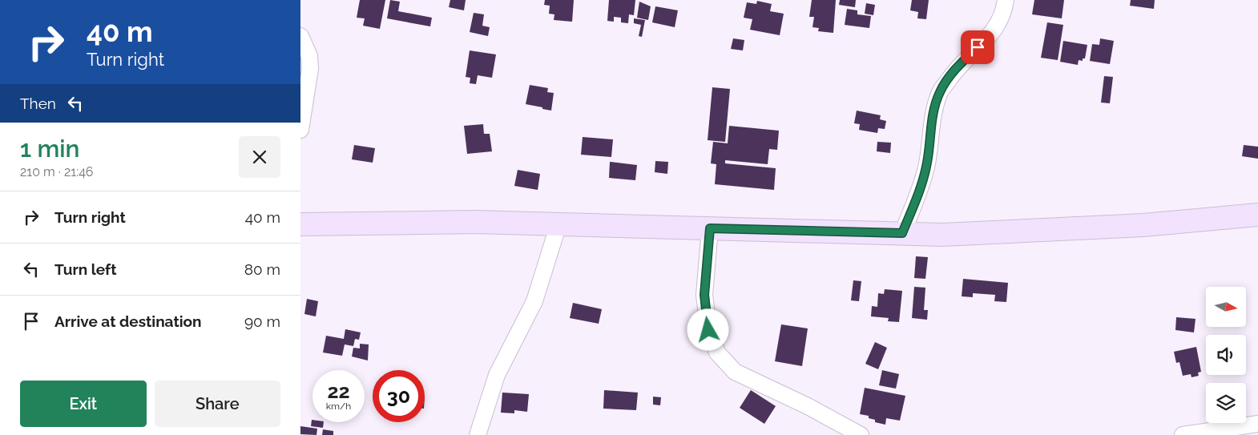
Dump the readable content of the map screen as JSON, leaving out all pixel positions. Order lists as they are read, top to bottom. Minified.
{"north":"right","page":{"turn":["40 m","Turn right"],"then":"Then","heading":["1 min","210 m · 21:46"],"list":[{"name":"Turn right","value":"40 m"},{"name":"Turn left","value":"80 m"},{"name":"Arrive at destination","value":"90 m"}],"speed":"22 km/h","limit":"30","buttons":["Exit","Share"]}}
